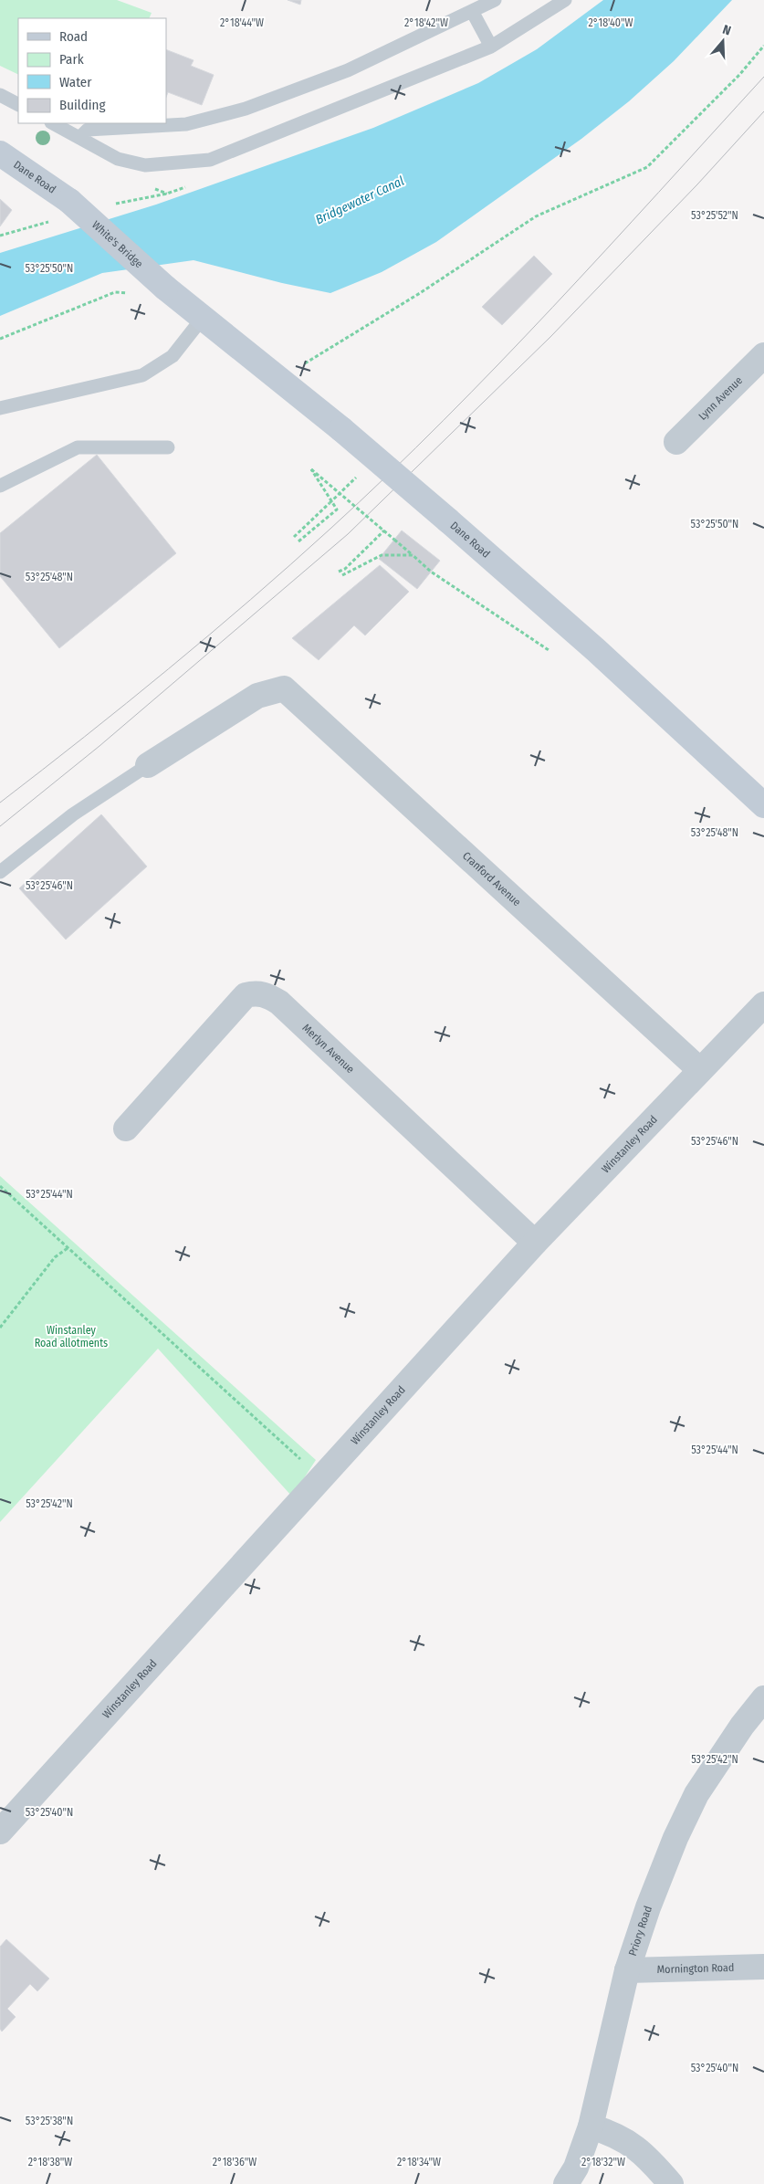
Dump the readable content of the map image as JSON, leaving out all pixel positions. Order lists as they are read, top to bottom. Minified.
{"streets":{"main road":["Dane Road","White's Bridge"],"street":["Lynn Avenue","Cranford Avenue","Merlyn Avenue","Winstanley Road","Priory Road","Mornington Road"]},"crossings":[["Dane Road","White's Bridge"],["Cranford Avenue","Winstanley Road"],["Merlyn Avenue","Winstanley Road"],["Priory Road","Mornington Road"]],"water":["Bridgewater Canal"],"parks":["Winstanley Road allotments"],"legend":["Road","Park","Water","Building"],"north":"top","coordinates":["2°18'44\"W","2°18'42\"W","2°18'40\"W","53°25'52\"N","53°25'50\"N","53°25'48\"N","53°25'46\"N","53°25'44\"N","53°25'42\"N","53°25'40\"N","53°25'38\"N","2°18'38\"W","2°18'36\"W","2°18'34\"W","2°18'32\"W"]}
